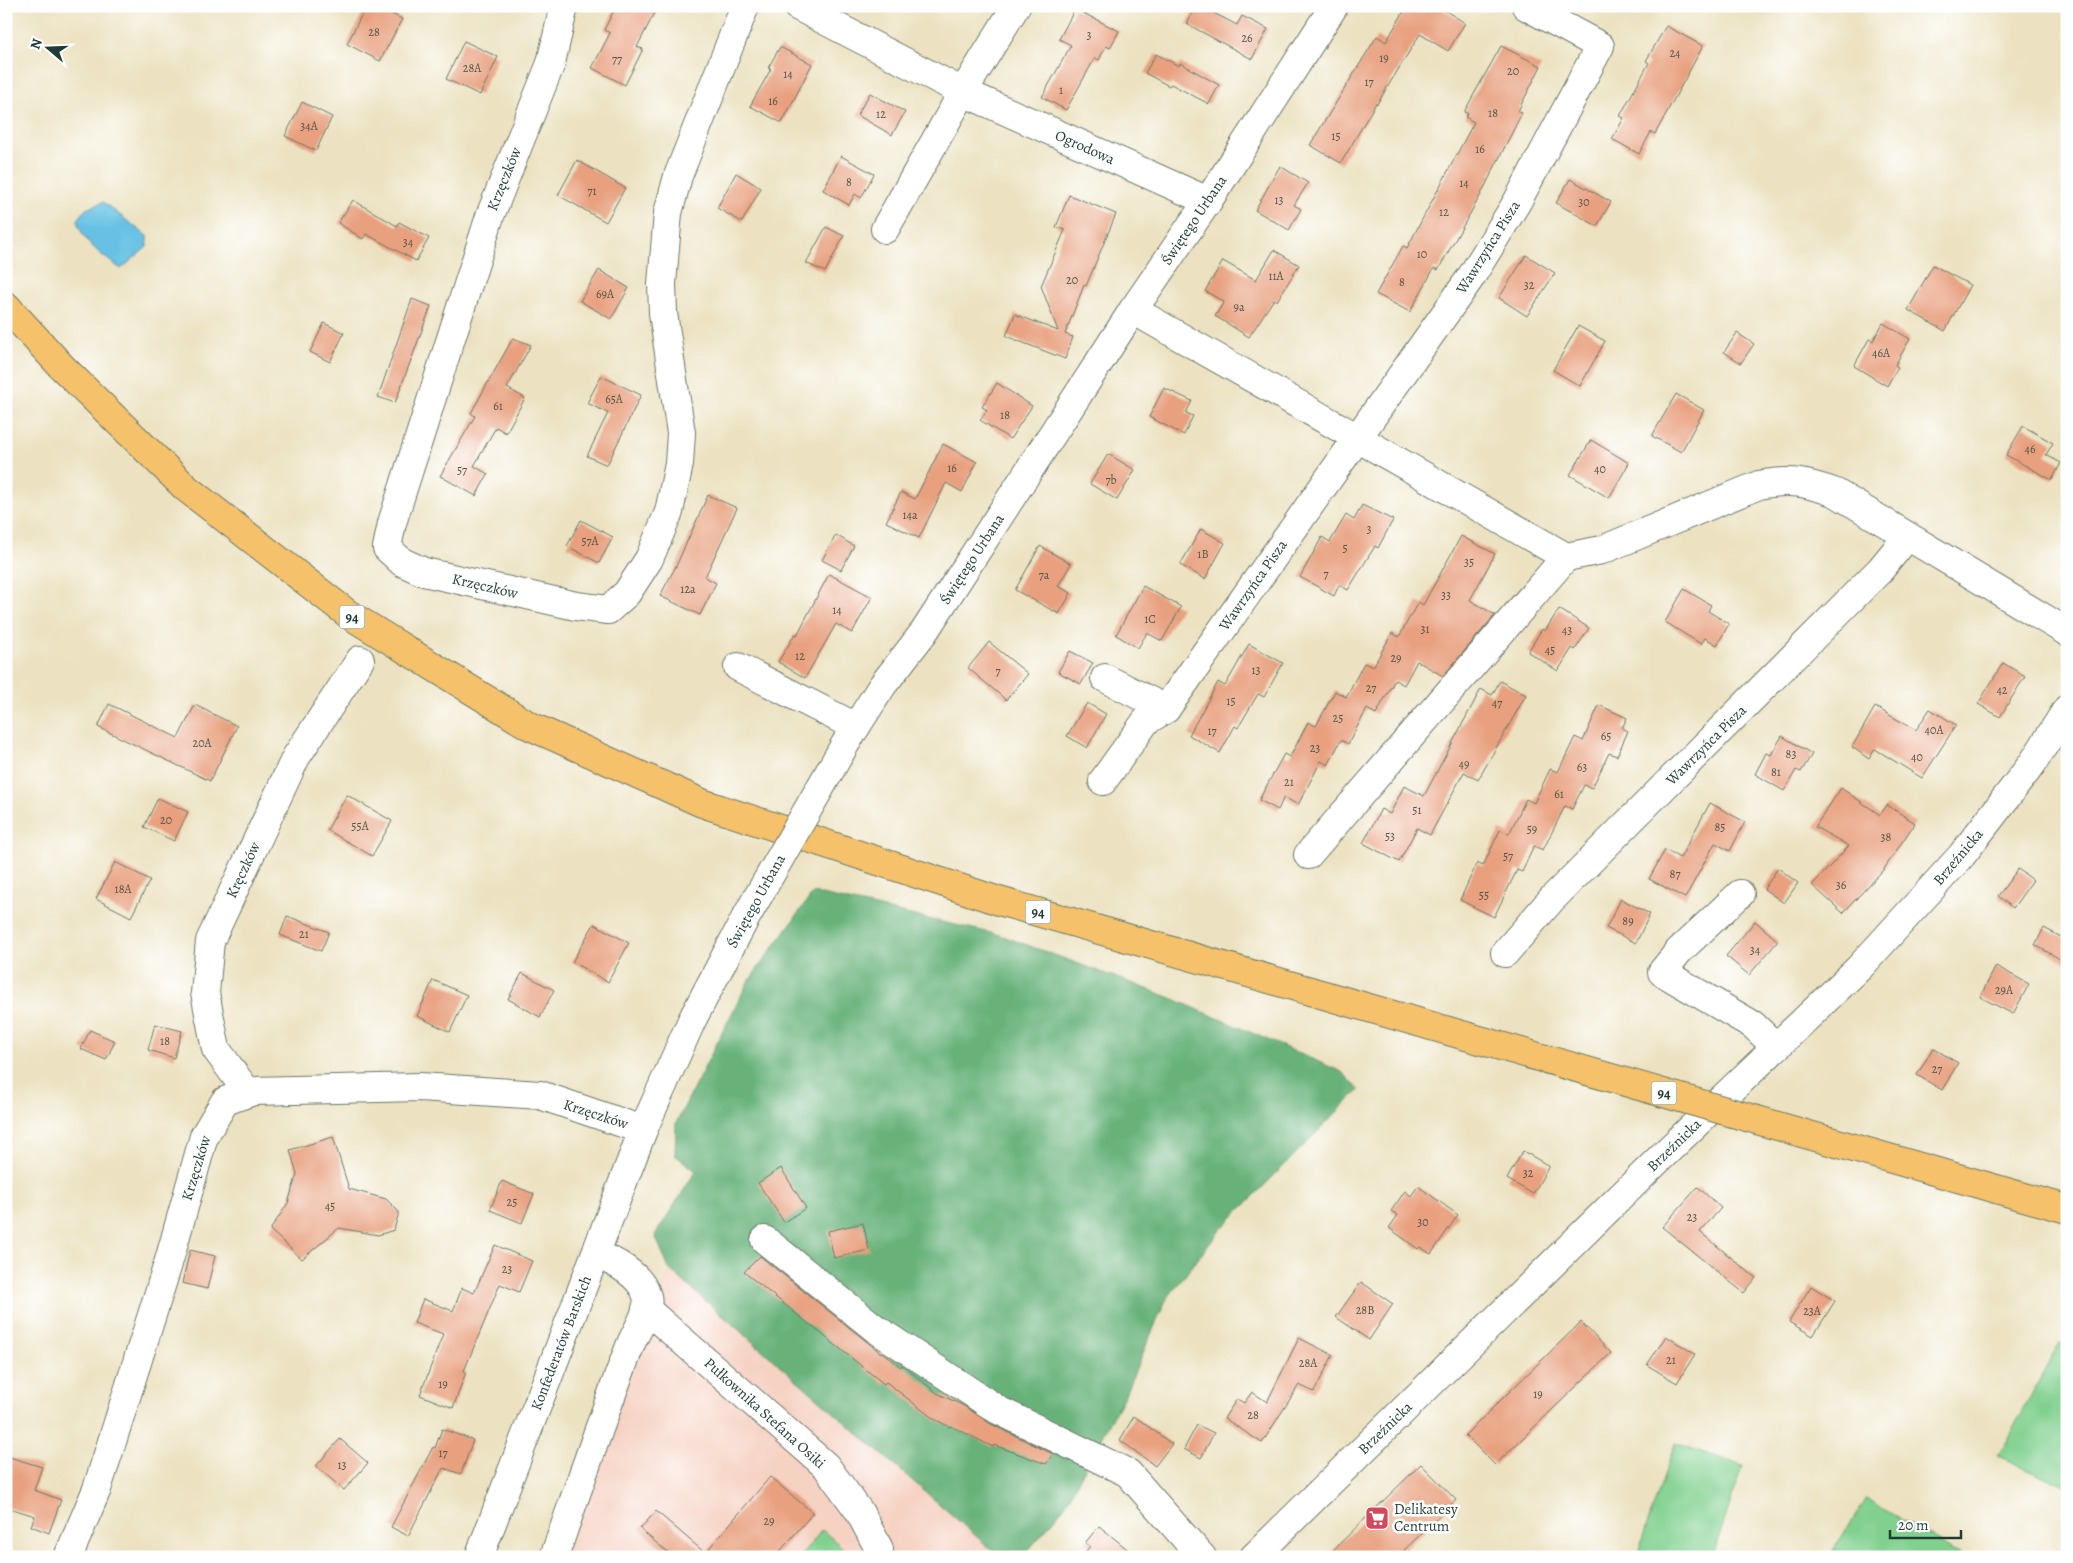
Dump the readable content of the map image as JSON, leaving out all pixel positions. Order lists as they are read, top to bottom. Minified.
{"streets":{"main road":["94"],"street":["Ogrodowa","Krzęczków","Świętego Urbana","Wawrzyńca Pisza","Brzeźnicka","Kręczków","Konfederatów Barskich","Pułkownika Stefana Osiki"]},"crossings":[["Ogrodowa","Świętego Urbana"],["Krzęczków","Świętego Urbana"],["Krzęczków","Kręczków"],["Krzęczków","Konfederatów Barskich"],["Świętego Urbana","Konfederatów Barskich"]],"places":{"supermarket":["Delikatesy Centrum"]},"house_numbers":["28","3","26","24","19","77","28A","20","14","17","1","16","18","12","34A","15","16","8","14","71","13","30","12","34","10","11A","20","8","32","69A","9a","46A","65A","61","18","46","16","40","57","7b","14a","3","57A","5","1B","35","7","7a","12a","33","14","1C","31","43","45","12","29","13","7","27","42","15","47","25","40A","17","65","20A","23","83","40","49","63","81","21","61","51","20","55A","85","59","53","38","57","87","36","18A","55","89","21","34","29A","18","27","32","25","45","23","30","23","28B","23A","21","28A","19","19","28","17","13","29"],"scale_bar":"20 m","north":"left"}
